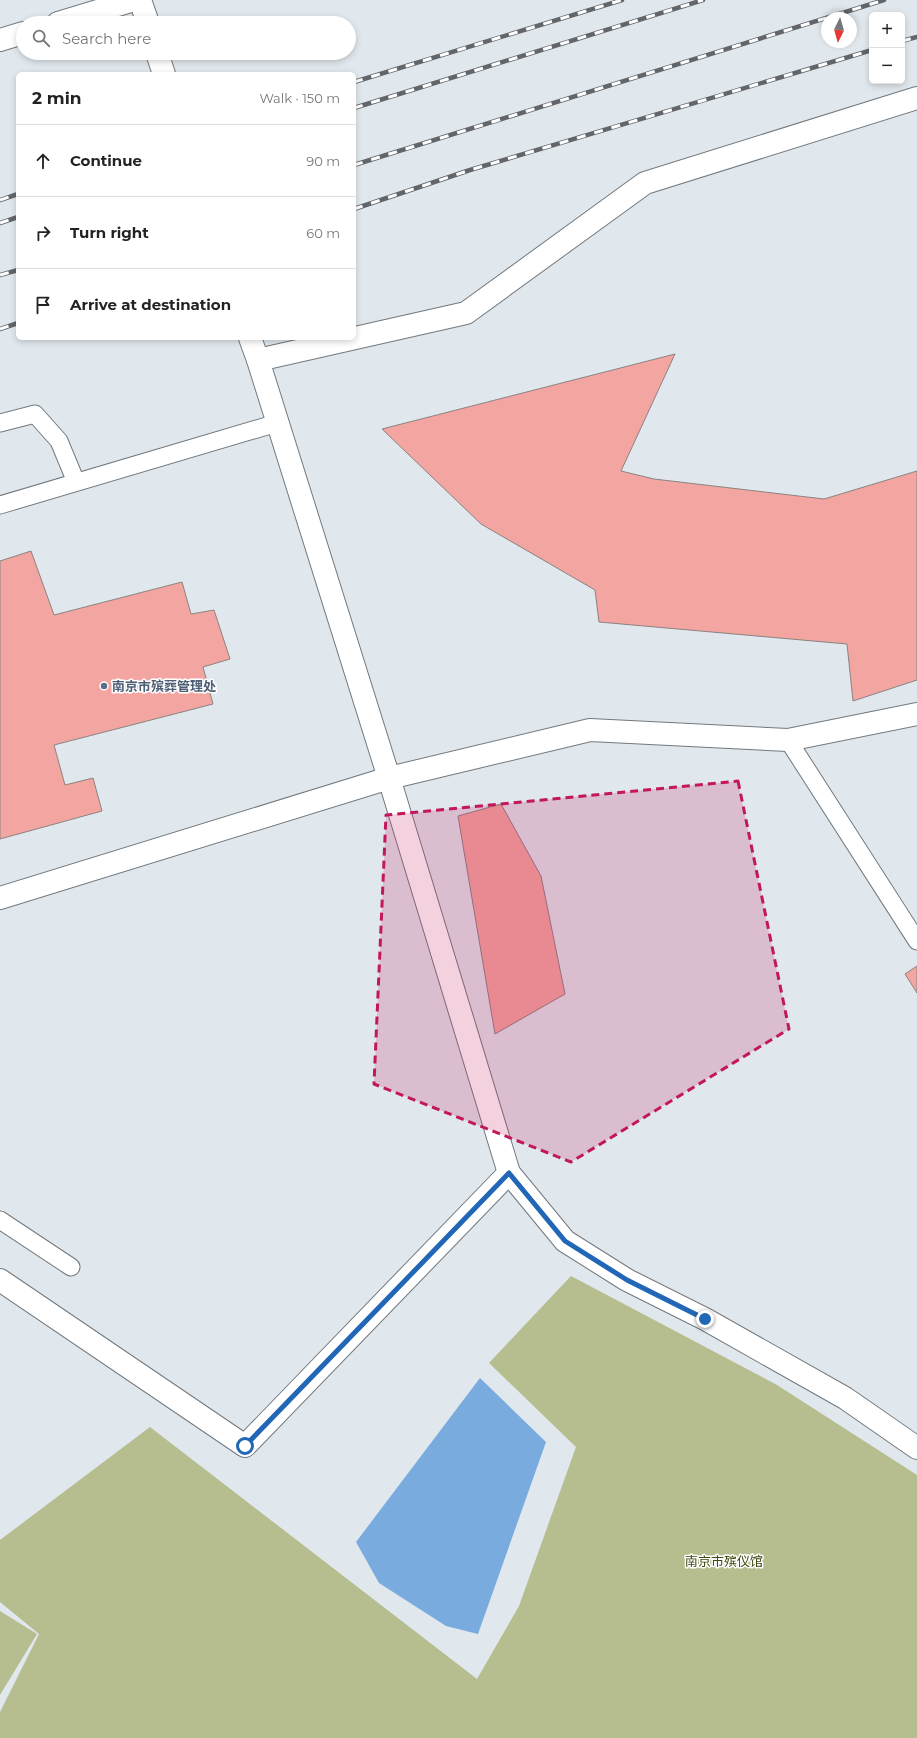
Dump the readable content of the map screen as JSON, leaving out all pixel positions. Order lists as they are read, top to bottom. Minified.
{"parks":["南京市殡仪馆"],"places":["南京市殡葬管理处"],"north":"bottom","page":{"map_buttons":["+","−"],"search":"Search here","heading":["2 min","Walk · 150 m"],"list":[["Continue","90 m"],["Turn right","60 m"],"Arrive at destination"]}}
